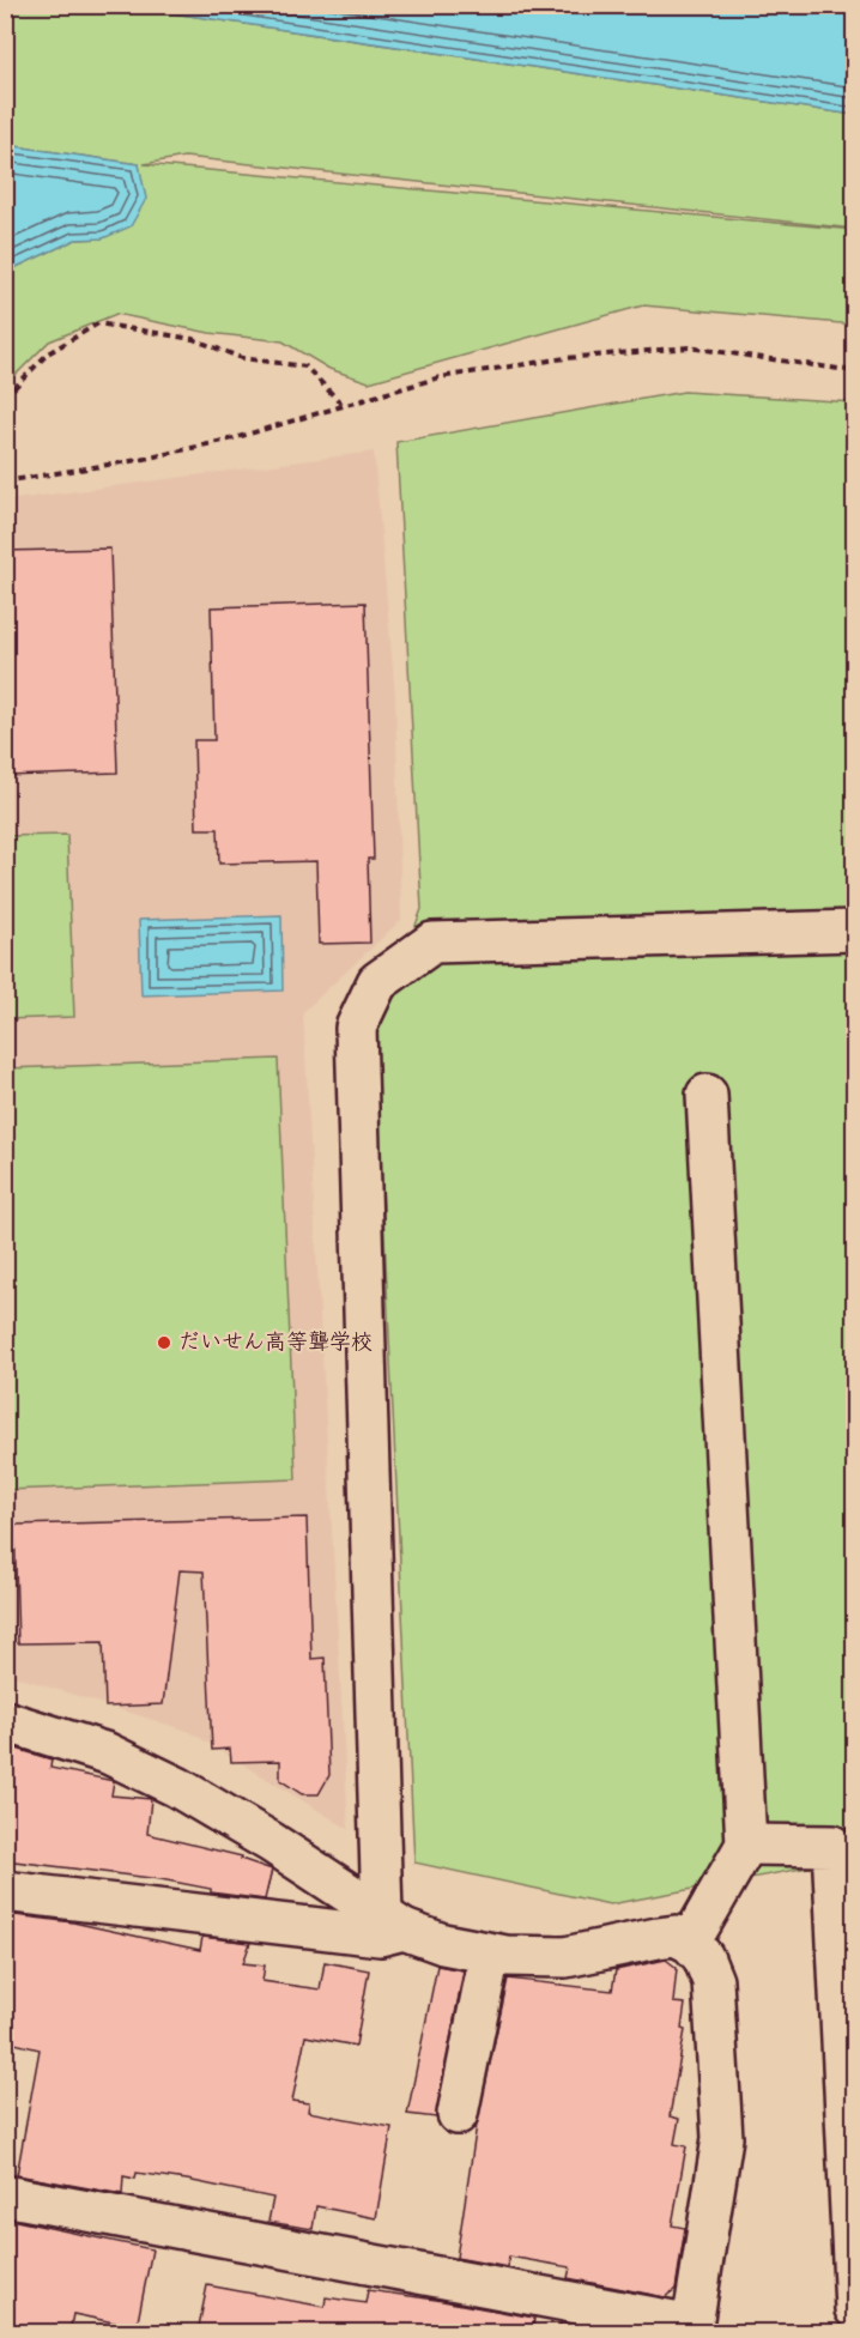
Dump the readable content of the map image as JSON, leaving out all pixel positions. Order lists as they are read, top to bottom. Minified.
{"places":["だいせん高等聾学校"]}
